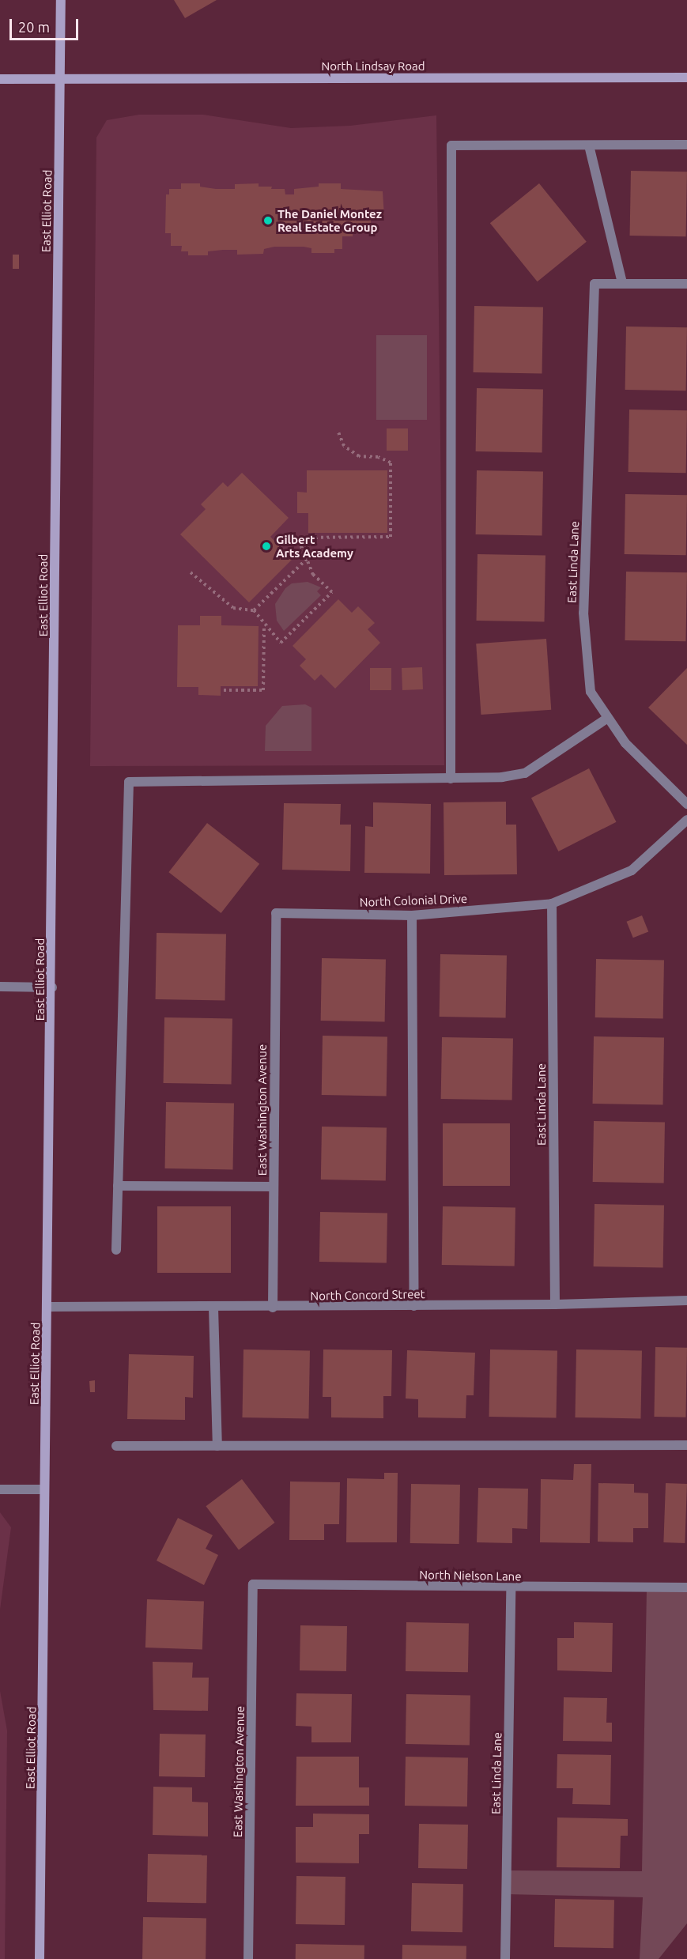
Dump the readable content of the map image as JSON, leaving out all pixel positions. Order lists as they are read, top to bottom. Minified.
{"streets":{"main road":["North Lindsay Road","East Elliot Road"],"street":["East Linda Lane","North Colonial Drive","East Washington Avenue","North Concord Street","North Nielson Lane"]},"crossings":[["North Lindsay Road","East Elliot Road"],["East Elliot Road","North Concord Street"],["East Linda Lane","North Colonial Drive"],["East Linda Lane","North Concord Street"],["East Linda Lane","North Nielson Lane"],["North Colonial Drive","East Washington Avenue"],["East Washington Avenue","North Concord Street"],["East Washington Avenue","North Nielson Lane"]],"places":["The Daniel Montez Real Estate Group","Gilbert Arts Academy"],"scale_bar":"20 m"}
